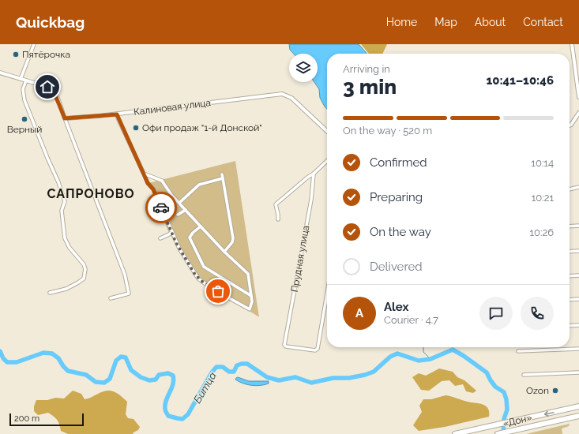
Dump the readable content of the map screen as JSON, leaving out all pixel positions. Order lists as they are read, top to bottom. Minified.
{"streets":{"highway":["«Дон»"],"street":["Калиновая улица","Прудная улица"]},"districts":["САПРОНОВО"],"water":["Битца"],"places":["Пятёрочка","Верный","Офи продаж \"1-й Донской\"","Ozon"],"scale_bar":"200 m","page":{"header":"Quickbag","nav":["Home","Map","About","Contact"],"heading":["3 min","Arriving in","10:41–10:46"],"panel":["Alex","Courier · 4.7"],"bar":"On the way · 520 m","list":[["Confirmed","10:14"],["Preparing","10:21"],["On the way","10:26"],"Delivered"],"round":"A","scale":"200 m"}}
